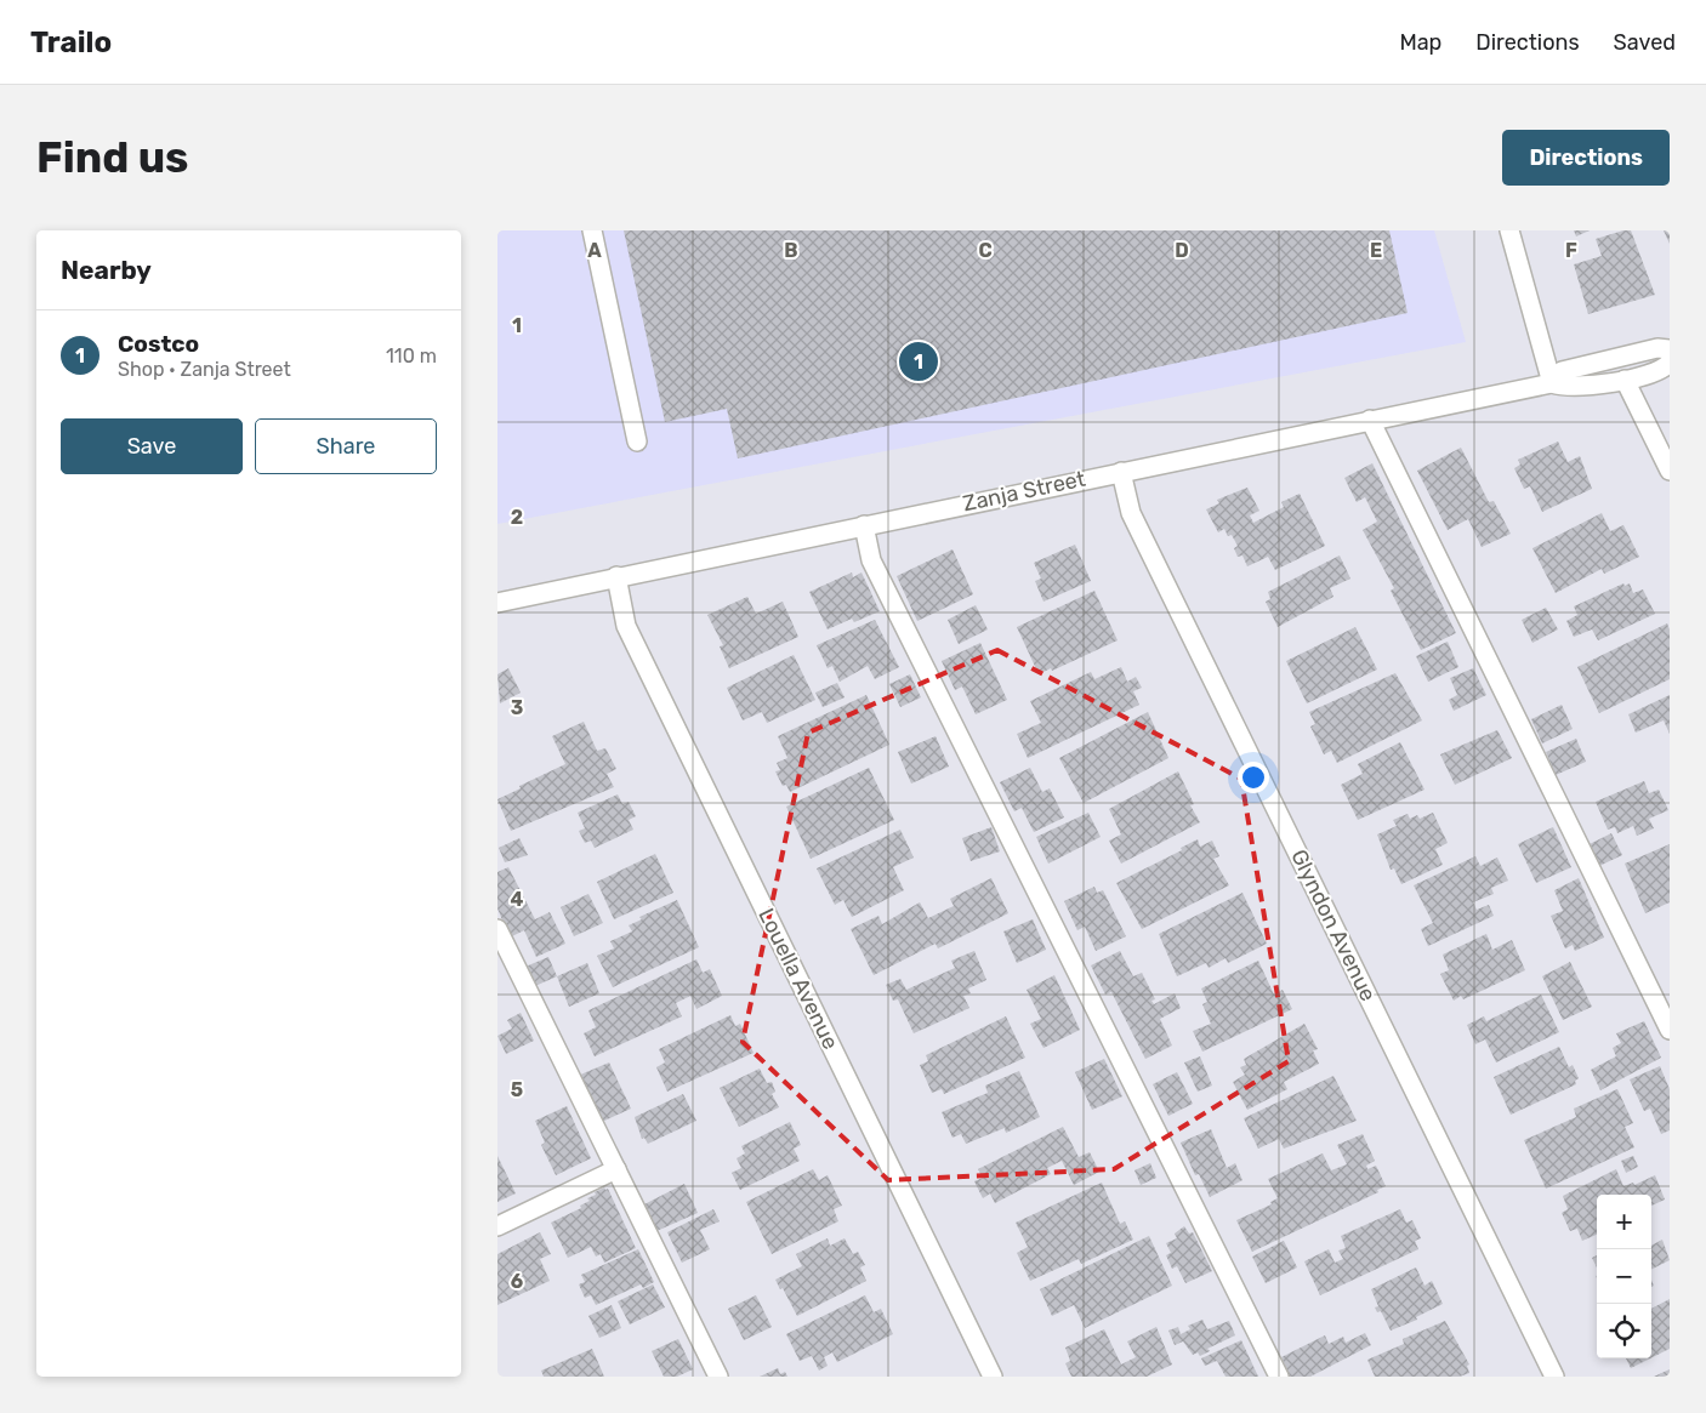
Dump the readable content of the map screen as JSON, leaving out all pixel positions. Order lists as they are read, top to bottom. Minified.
{"streets":{"street":["Zanja Street","Glyndon Avenue","Louella Avenue"]},"crossings":[["Zanja Street","Glyndon Avenue"],["Zanja Street","Louella Avenue"]],"page":{"header":"Trailo","nav":["Map","Directions","Saved"],"buttons":["Directions",["Save","Share"]],"title":"Find us","heading":"Nearby","list":[{"mark":"1","name":"Costco","note":"Shop · Zanja Street","value":"110 m"}],"pins":"1","map_buttons":["+","−"]},"grid":{"columns":["A","B","C","D","E","F"],"rows":["1","2","3","4","5","6"]}}
